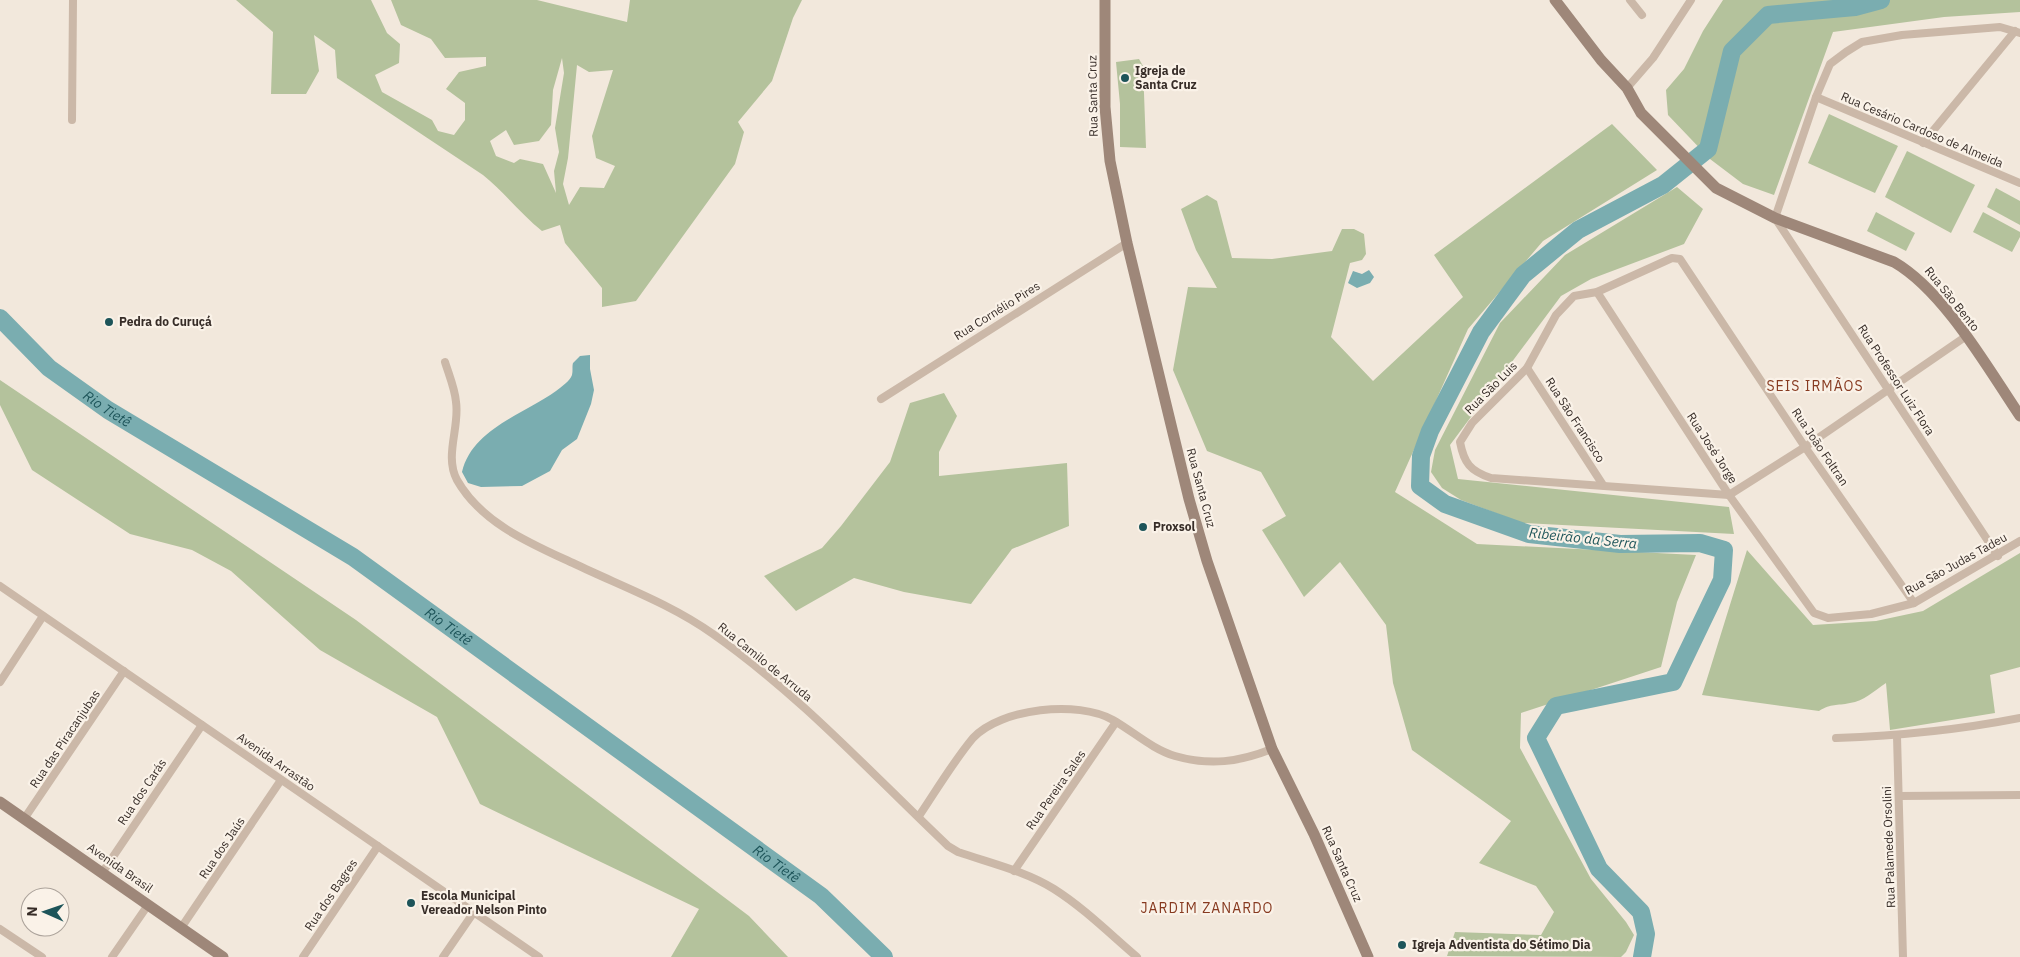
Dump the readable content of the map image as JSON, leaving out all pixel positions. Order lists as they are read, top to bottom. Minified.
{"streets":{"street":["Rua Santa Cruz","Rua Cesário Cardoso de Almeida","Rua São Bento","Rua Cornélio Pires","Rua Professor Luiz Flora","Rua São Luis","Rua São Francisco","Rua João Foltran","Rua José Jorge","Rua São Judas Tadeu","Rua Camilo de Arruda","Rua das Piracanjubas","Avenida Arrastão","Rua Pereira Sales","Rua dos Carás","Rua Palamede Orsolini","Rua dos Jaús","Avenida Brasil","Rua dos Bagres"]},"crossings":[["Rua Santa Cruz","Rua Cornélio Pires"],["Rua São Bento","Rua Professor Luiz Flora"],["Rua Professor Luiz Flora","Rua São Judas Tadeu"],["Rua São Luis","Rua São Francisco"],["Rua São Luis","Rua João Foltran"],["Rua São Luis","Rua José Jorge"],["Rua João Foltran","Rua São Judas Tadeu"],["Rua José Jorge","Rua São Judas Tadeu"],["Rua Camilo de Arruda","Rua Pereira Sales"],["Rua das Piracanjubas","Avenida Arrastão"],["Rua das Piracanjubas","Avenida Brasil"],["Avenida Arrastão","Rua dos Carás"],["Avenida Arrastão","Rua dos Jaús"],["Avenida Arrastão","Rua dos Bagres"],["Rua dos Carás","Avenida Brasil"],["Rua dos Jaús","Avenida Brasil"]],"districts":["SEIS IRMÃOS","JARDIM ZANARDO"],"water":["Rio Tietê","Ribeirão da Serra"],"places":["Igreja de Santa Cruz","Pedra do Curuçá","Proxsol","Escola Municipal Vereador Nelson Pinto","Igreja Adventista do Sétimo Dia"],"north":"left"}
